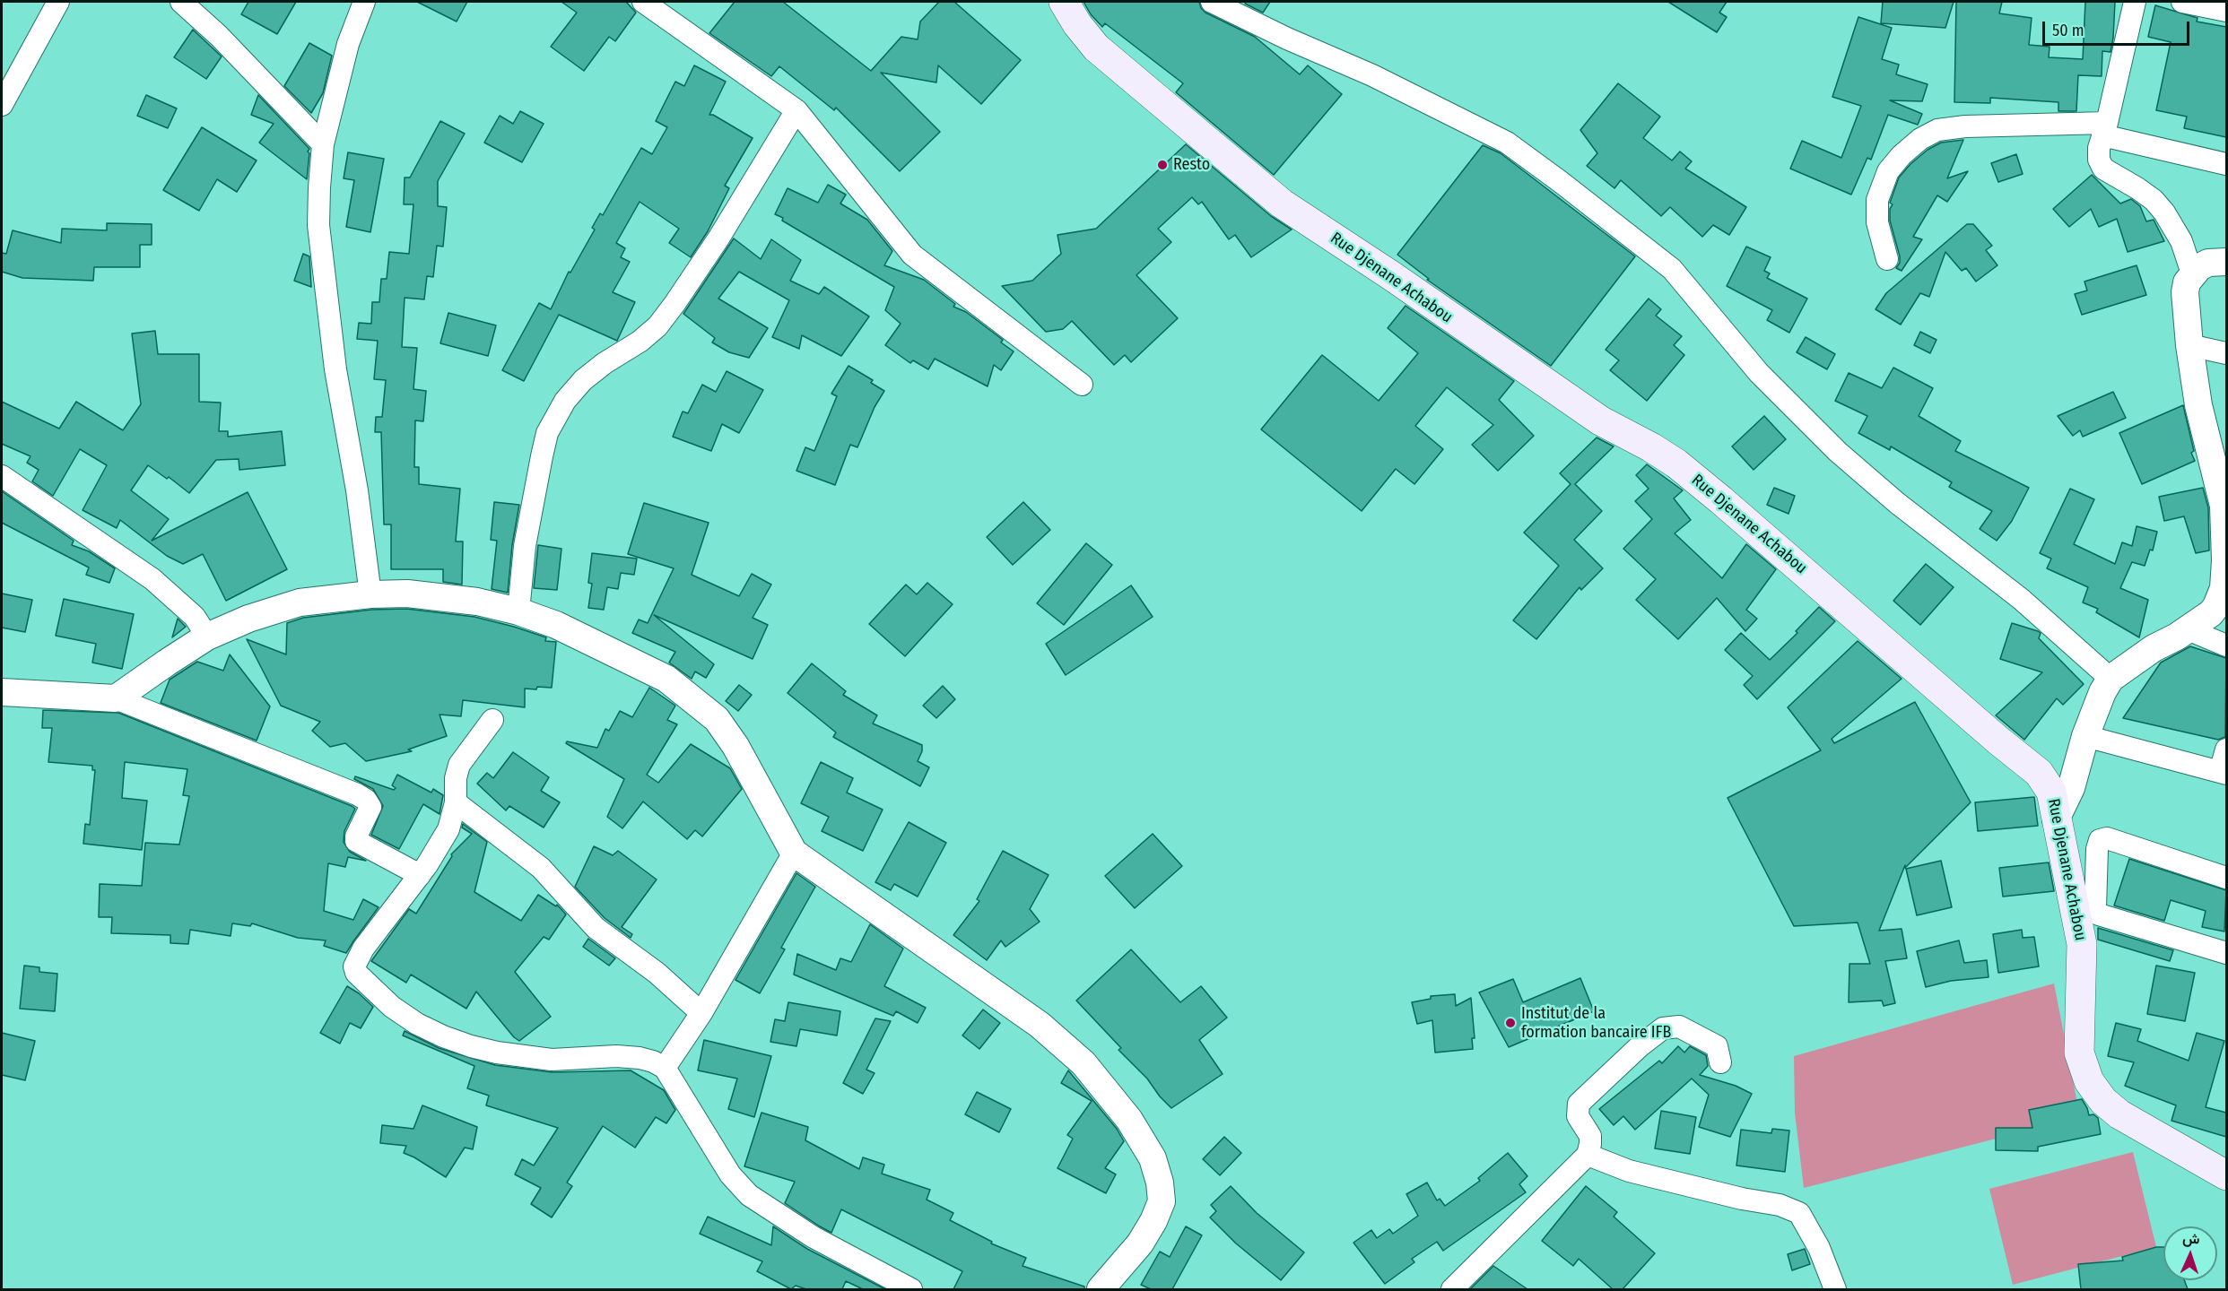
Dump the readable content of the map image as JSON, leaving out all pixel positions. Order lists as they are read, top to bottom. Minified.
{"streets":{"main road":["Rue Djenane Achabou"]},"places":["Resto","Institut de la formation bancaire IFB"],"scale_bar":"50 m","north":"top"}
